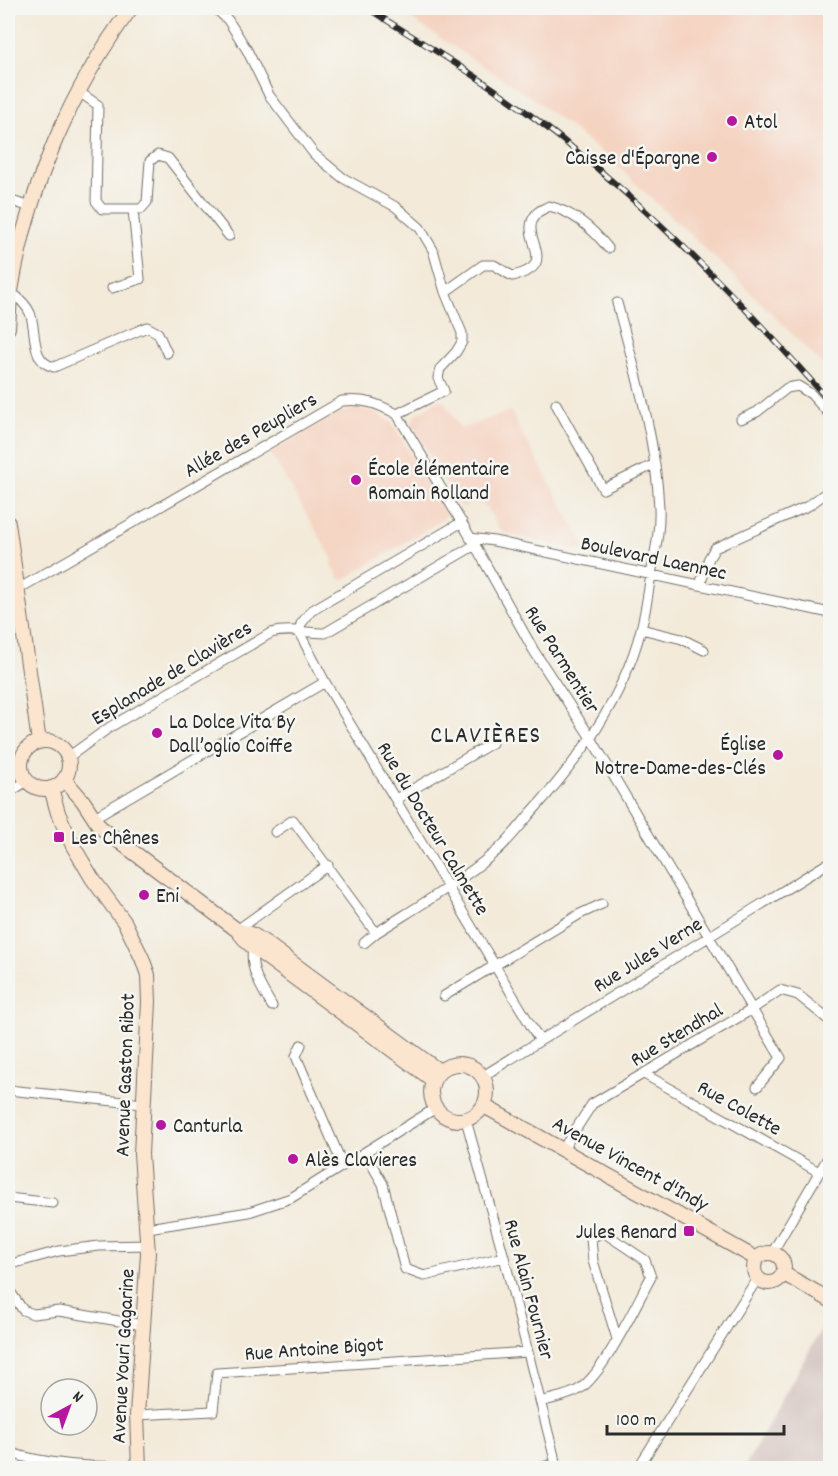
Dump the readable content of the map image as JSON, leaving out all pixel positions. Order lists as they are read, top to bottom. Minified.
{"streets":{"street":["Allée des Peupliers","Boulevard Laennec","Rue Parmentier","Esplanade de Clavières","Rue du Docteur Calmette","Rue Jules Verne","Rue Stendhal","Avenue Gaston Ribot","Rue Colette","Avenue Vincent d'Indy","Rue Alain Fournier","Rue Antoine Bigot","Avenue Youri Gagarine"]},"crossings":[["Boulevard Laennec","Rue Parmentier"],["Boulevard Laennec","Esplanade de Clavières"],["Rue Parmentier","Esplanade de Clavières"],["Rue Parmentier","Rue Jules Verne"],["Rue Parmentier","Rue Stendhal"],["Esplanade de Clavières","Rue du Docteur Calmette"],["Esplanade de Clavières","Avenue Gaston Ribot"],["Rue du Docteur Calmette","Rue Jules Verne"],["Rue Jules Verne","Rue Stendhal"],["Rue Jules Verne","Avenue Vincent d'Indy"],["Rue Jules Verne","Rue Alain Fournier"],["Rue Stendhal","Rue Colette"],["Rue Stendhal","Avenue Vincent d'Indy"],["Avenue Gaston Ribot","Avenue Youri Gagarine"],["Avenue Vincent d'Indy","Rue Alain Fournier"],["Rue Alain Fournier","Rue Antoine Bigot"],["Rue Antoine Bigot","Avenue Youri Gagarine"]],"districts":["CLAVIÈRES"],"places":{"other":["Atol","Caisse d'Épargne","École élémentaire Romain Rolland","La Dolce Vita By Dall’oglio Coiffe","Église Notre-Dame-des-Clés","Eni","Canturla","Alès Clavieres"],"transit":["Les Chênes","Jules Renard"]},"scale_bar":"100 m","north":"top right"}
